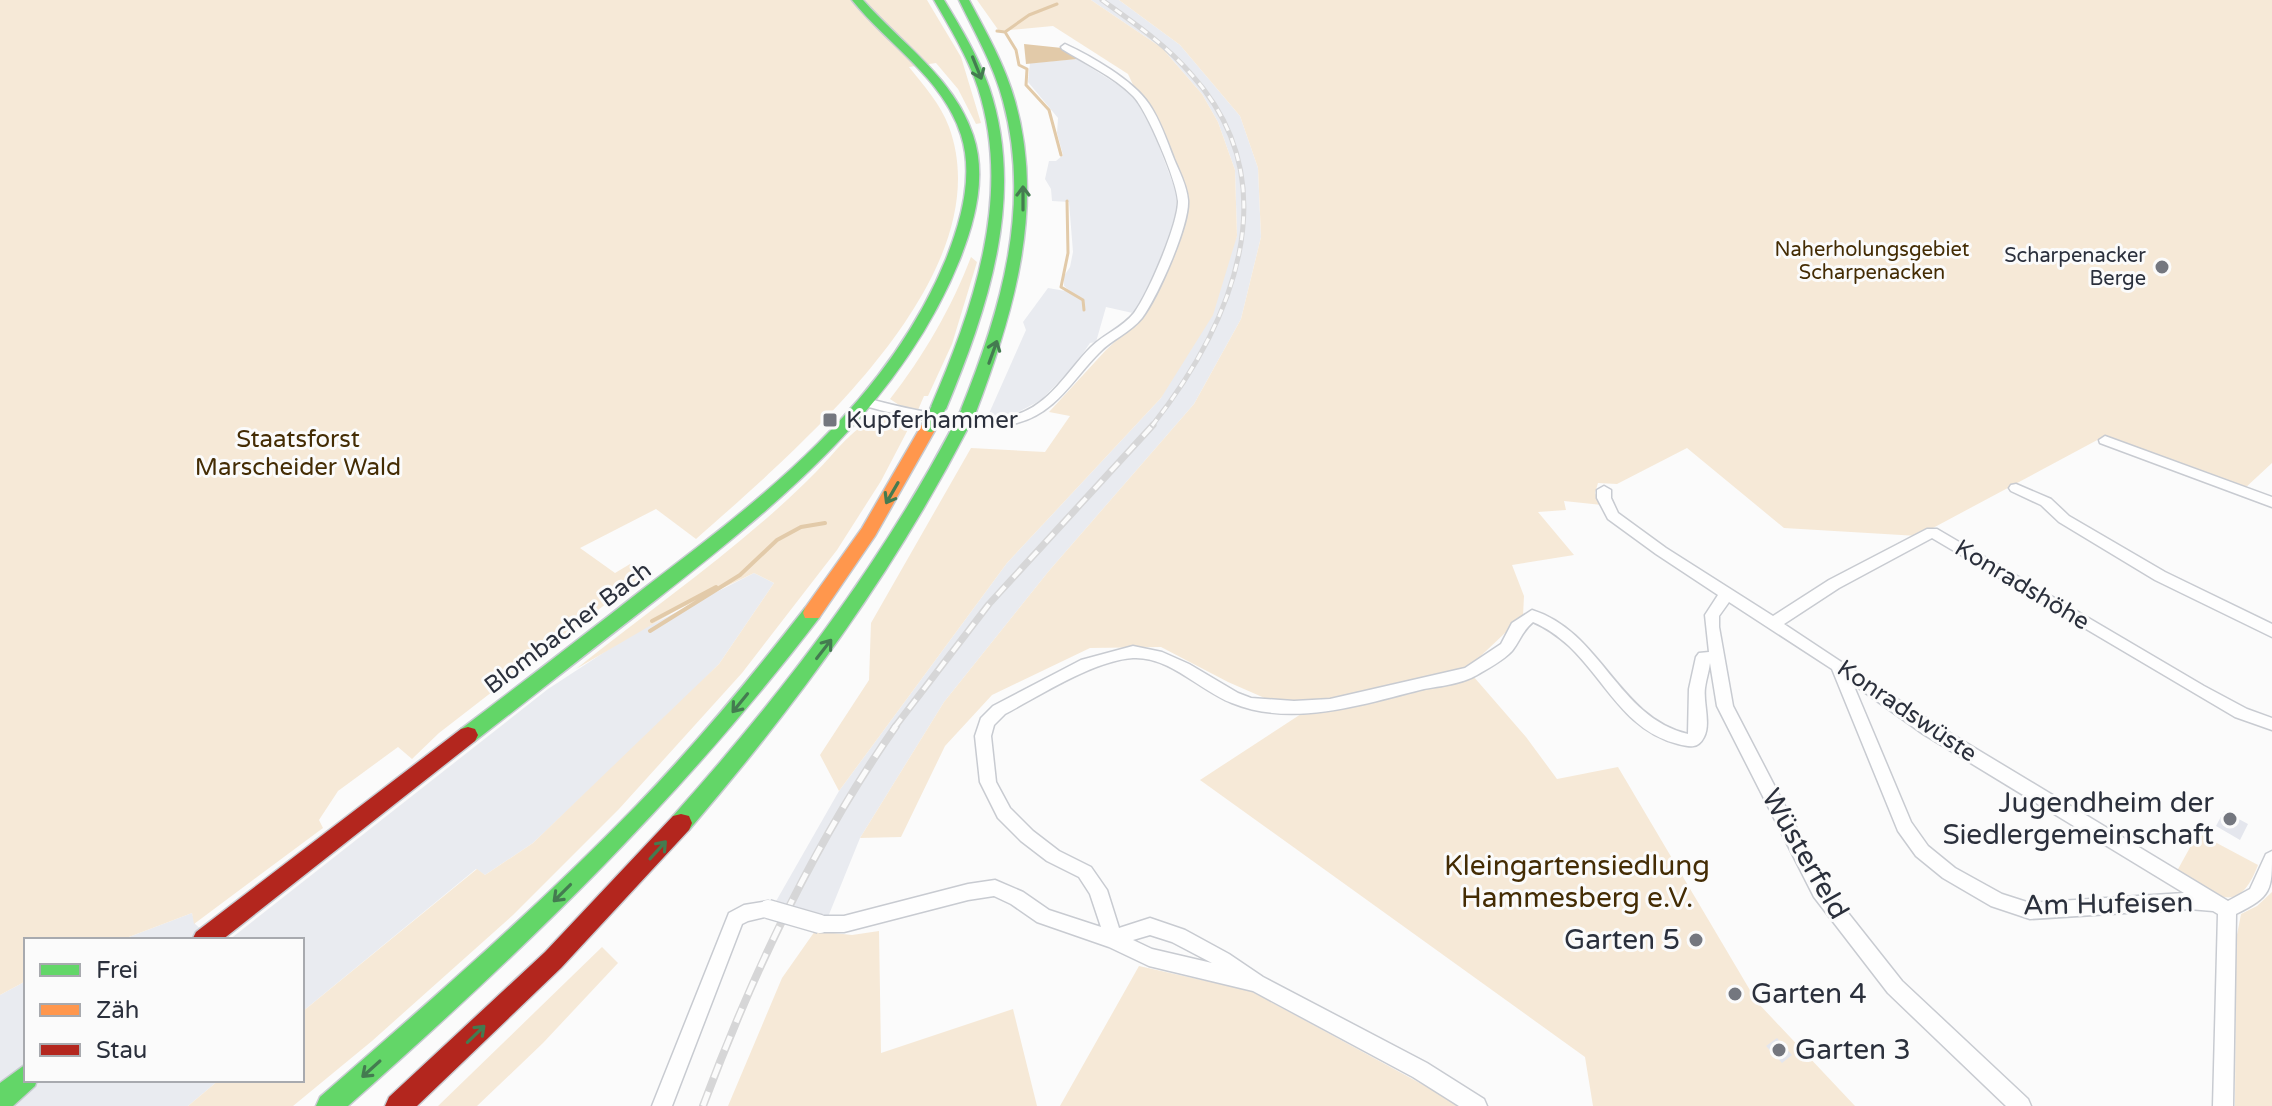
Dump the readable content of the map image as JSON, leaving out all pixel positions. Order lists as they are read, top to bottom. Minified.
{"streets":{"main road":["Blombacher Bach"],"street":["Konradshöhe","Konradswüste","Wüsterfeld","Am Hufeisen"]},"crossings":[["Konradshöhe","Konradswüste"],["Konradswüste","Wüsterfeld"],["Konradswüste","Am Hufeisen"]],"parks":["Naherholungsgebiet Scharpenacken","Staatsforst Marscheider Wald","Kleingartensiedlung Hammesberg e.V."],"places":{"other":["Scharpenacker Berge","Jugendheim der Siedlergemeinschaft","Garten 5","Garten 4","Garten 3"],"transit":["Kupferhammer"]},"legend":["Frei","Zäh","Stau"]}
